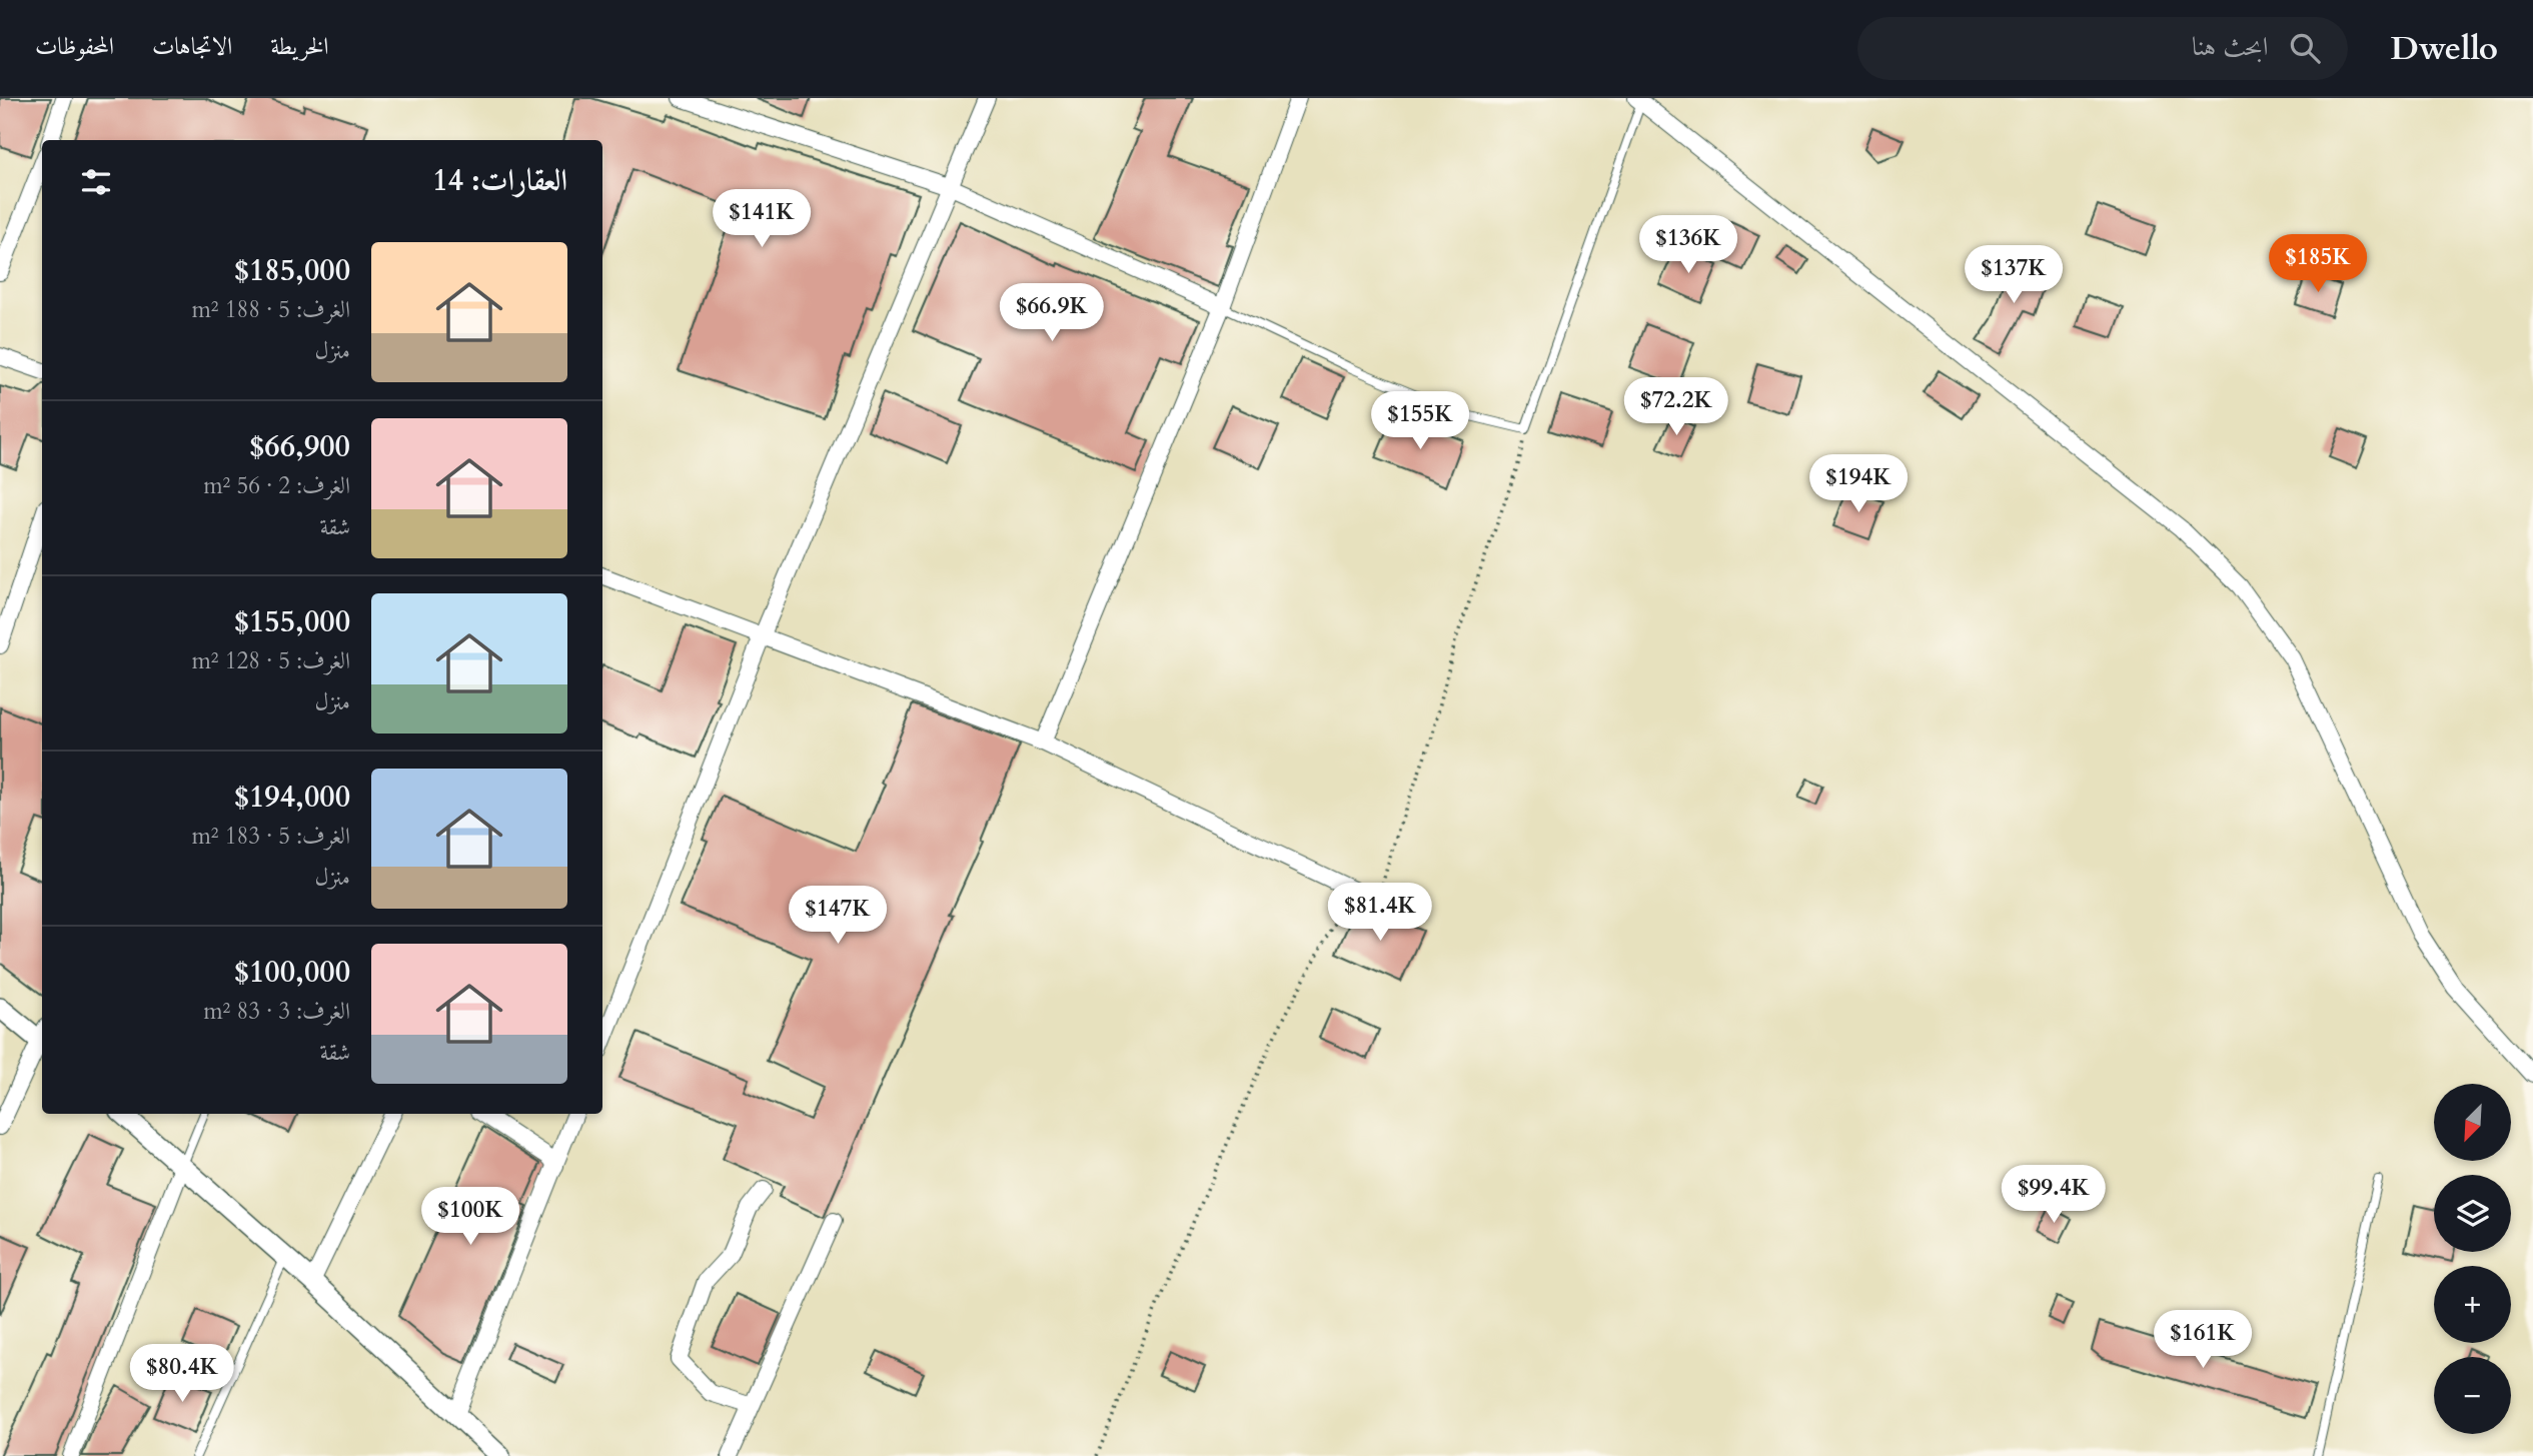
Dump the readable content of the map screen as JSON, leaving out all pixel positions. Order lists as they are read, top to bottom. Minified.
{"north":"bottom left","page":{"header":"Dwello","search":"ابحث هنا","nav":["الخريطة","الاتجاهات","المحفوظات"],"heading":"العقارات: 14","price":["$141K","$136K","$185K","$137K","$66.9K","$72.2K","$155K","$194K","$81.4K","$147K","$99.4K","$100K","$161K","$80.4K"],"list":[{"name":"$185,000","note":"الغرف: 5 · 188 m² · منزل"},{"name":"$66,900","note":"الغرف: 2 · 56 m² · شقة"},{"name":"$155,000","note":"الغرف: 5 · 128 m² · منزل"},{"name":"$194,000","note":"الغرف: 5 · 183 m² · منزل"},{"name":"$100,000","note":"الغرف: 3 · 83 m² · شقة"}],"map_buttons":["+","−"]}}
